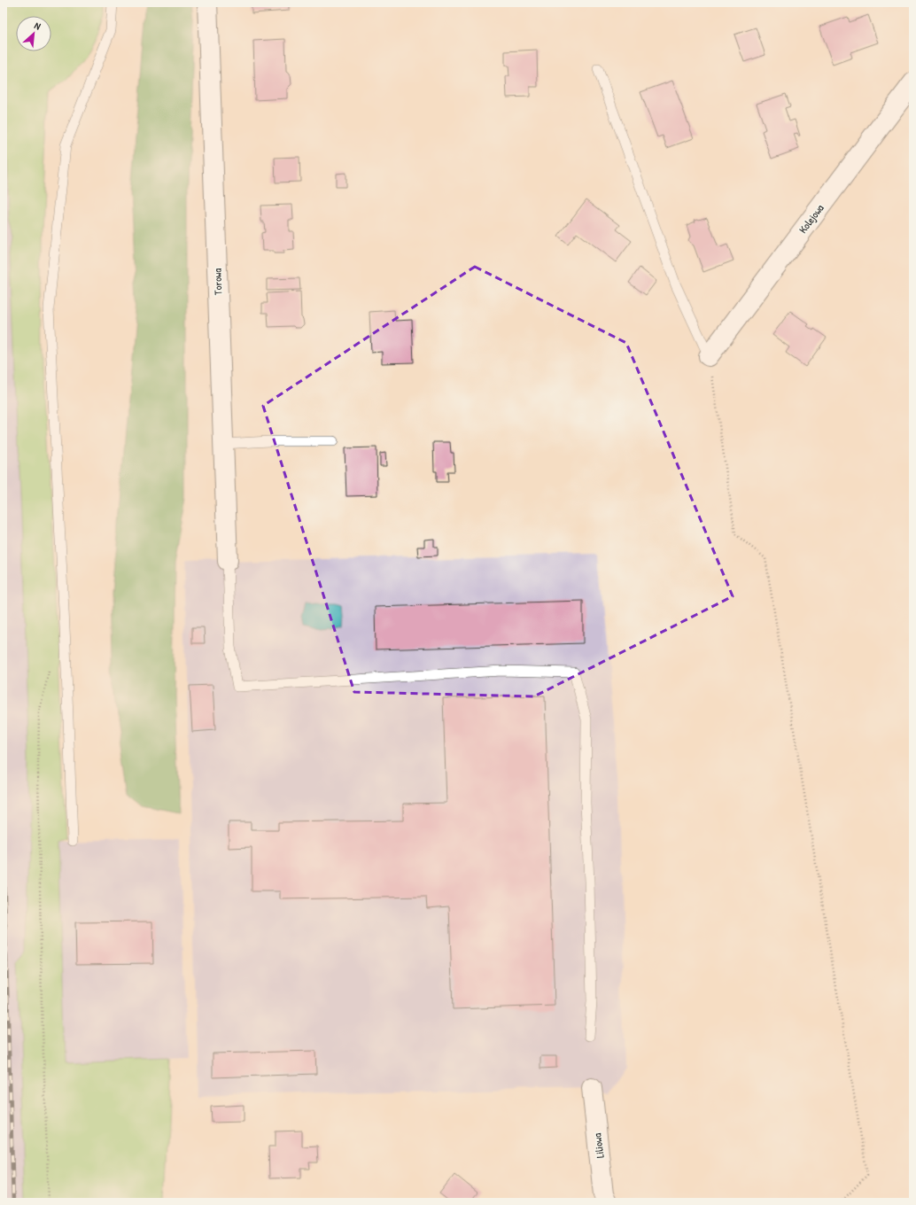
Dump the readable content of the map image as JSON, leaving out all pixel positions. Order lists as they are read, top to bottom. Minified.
{"streets":{"street":["Kolejowa","Torowa","Liliowa"]},"north":"top right"}
